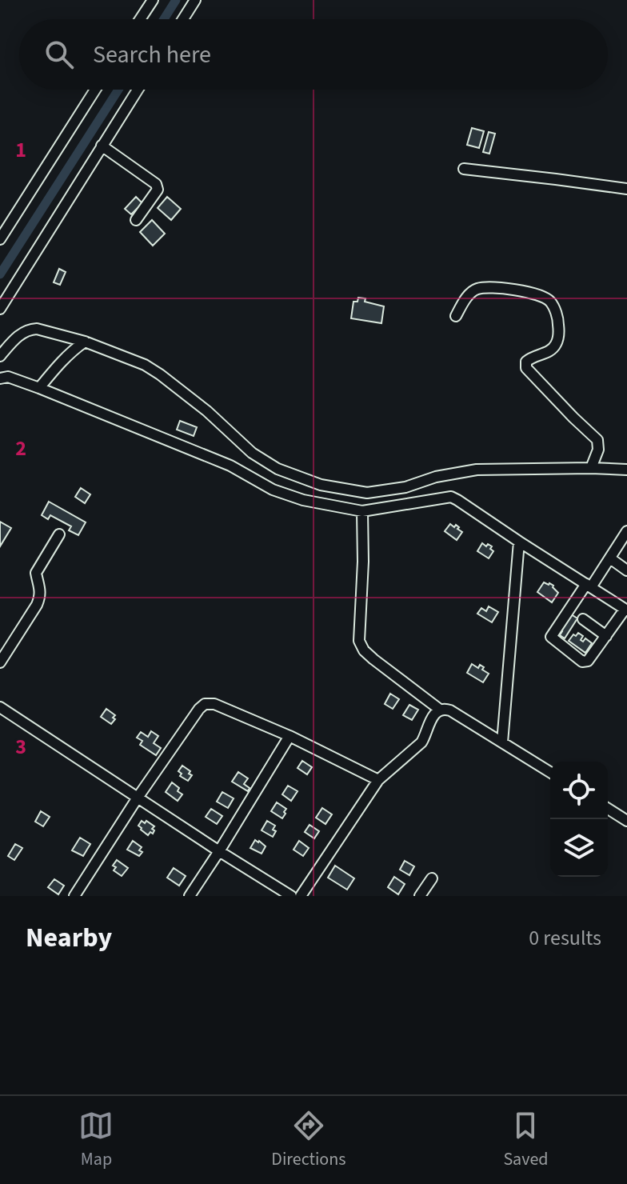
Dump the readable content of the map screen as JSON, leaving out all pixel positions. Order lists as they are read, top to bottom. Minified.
{"page":{"search":"Search here","heading":["Nearby","0 results"],"nav":["Map","Directions","Saved"]},"grid":{"rows":["1","2","3"]}}
